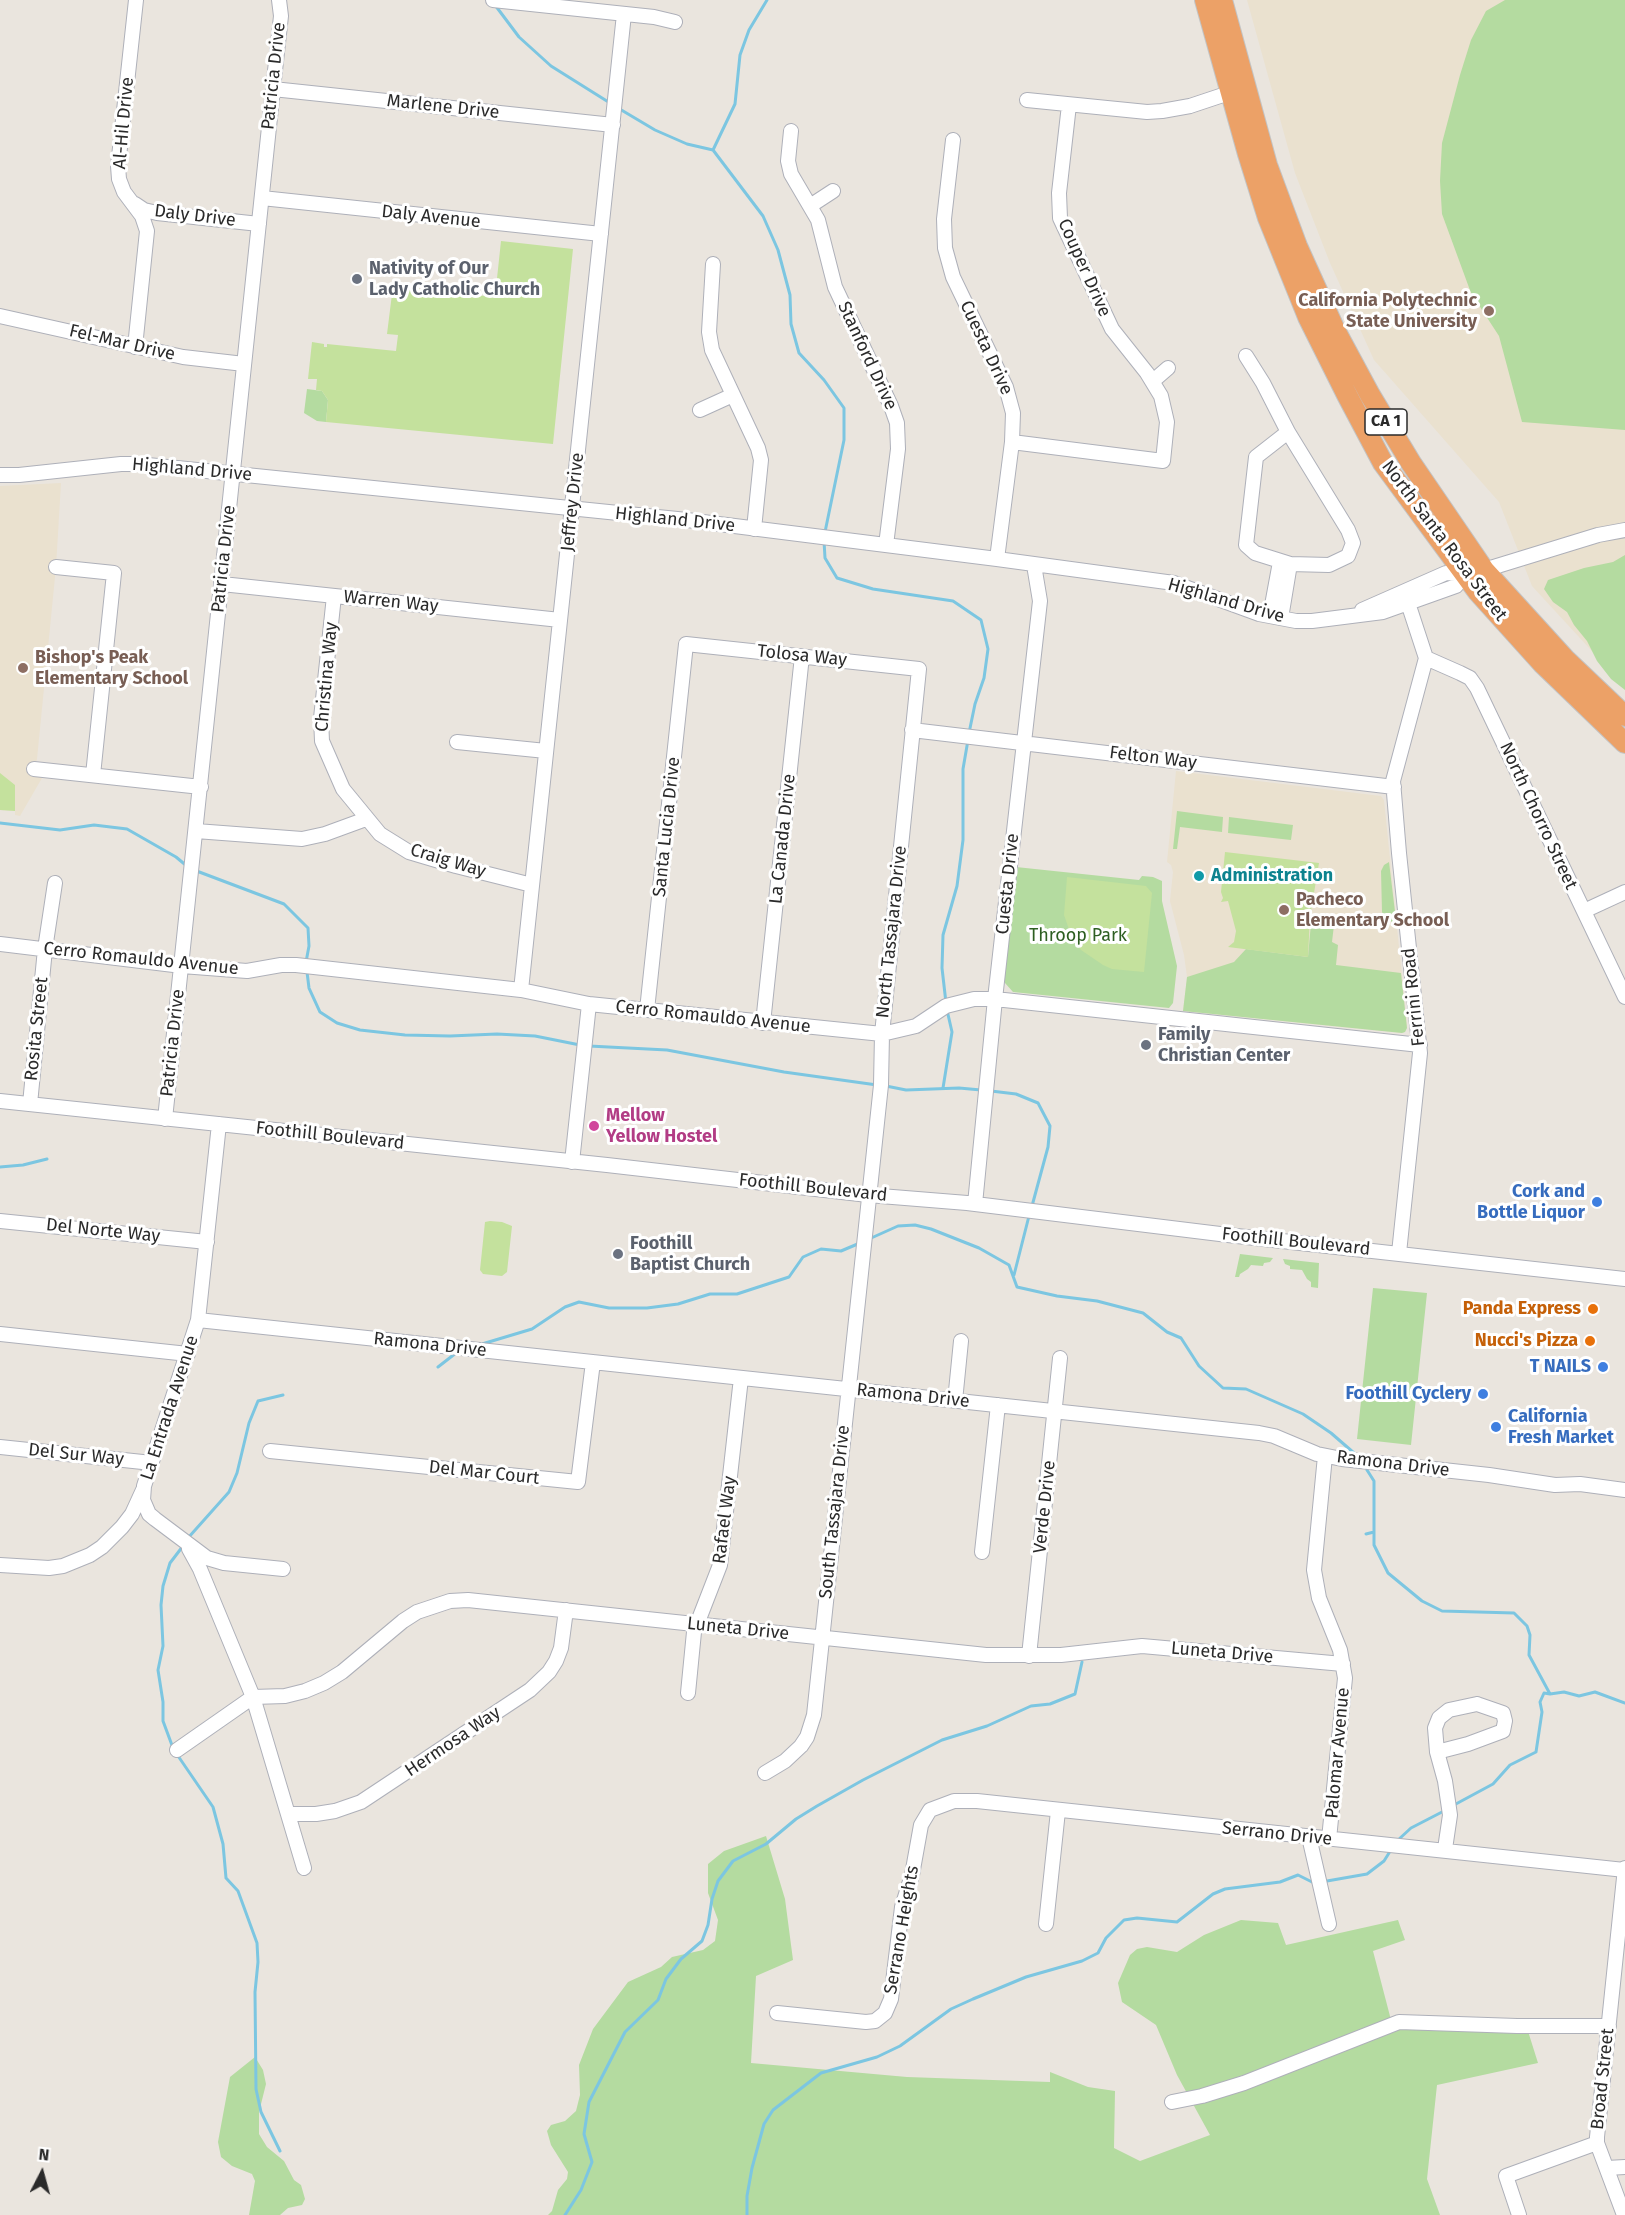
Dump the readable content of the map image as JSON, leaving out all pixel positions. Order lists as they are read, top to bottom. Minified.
{"streets":{"highway":["CA 1","North Santa Rosa Street"],"street":["Patricia Drive","Marlene Drive","Al-Hil Drive","Daly Drive","Daly Avenue","Couper Drive","Fel-Mar Drive","Cuesta Drive","Stanford Drive","Highland Drive","Jeffrey Drive","Warren Way","Tolosa Way","Christina Way","Felton Way","North Chorro Street","Santa Lucia Drive","La Canada Drive","Craig Way","North Tassajara Drive","Cerro Romauldo Avenue","Ferrini Road","Rosita Street","Foothill Boulevard","Del Norte Way","Ramona Drive","La Entrada Avenue","Del Sur Way","Del Mar Court","Verde Drive","South Tassajara Drive","Rafael Way","Luneta Drive","Hermosa Way","Palomar Avenue","Serrano Drive","Serrano Heights","Broad Street"]},"crossings":[["Patricia Drive","Marlene Drive"],["Patricia Drive","Daly Drive"],["Patricia Drive","Daly Avenue"],["Patricia Drive","Fel-Mar Drive"],["Patricia Drive","Highland Drive"],["Patricia Drive","Warren Way"],["Patricia Drive","Cerro Romauldo Avenue"],["Patricia Drive","Foothill Boulevard"],["Marlene Drive","Jeffrey Drive"],["Al-Hil Drive","Daly Drive"],["Al-Hil Drive","Fel-Mar Drive"],["Daly Avenue","Jeffrey Drive"],["Couper Drive","Cuesta Drive"],["Cuesta Drive","Highland Drive"],["Cuesta Drive","Felton Way"],["Cuesta Drive","Cerro Romauldo Avenue"],["Cuesta Drive","Foothill Boulevard"],["Stanford Drive","Highland Drive"],["Highland Drive","Jeffrey Drive"],["Highland Drive","North Santa Rosa Street"],["Jeffrey Drive","Warren Way"],["Jeffrey Drive","Craig Way"],["Jeffrey Drive","Cerro Romauldo Avenue"],["Warren Way","Christina Way"],["Tolosa Way","Santa Lucia Drive"],["Tolosa Way","La Canada Drive"],["Tolosa Way","North Tassajara Drive"],["Christina Way","Craig Way"],["Felton Way","North Tassajara Drive"],["Felton Way","Ferrini Road"],["North Chorro Street","Ferrini Road"],["Santa Lucia Drive","Cerro Romauldo Avenue"],["La Canada Drive","Cerro Romauldo Avenue"],["North Tassajara Drive","Cerro Romauldo Avenue"],["North Tassajara Drive","Foothill Boulevard"],["North Tassajara Drive","South Tassajara Drive"],["Cerro Romauldo Avenue","Ferrini Road"],["Cerro Romauldo Avenue","Rosita Street"],["Ferrini Road","Foothill Boulevard"],["Rosita Street","Foothill Boulevard"],["Foothill Boulevard","La Entrada Avenue"],["Foothill Boulevard","South Tassajara Drive"],["Del Norte Way","La Entrada Avenue"],["Ramona Drive","La Entrada Avenue"],["Ramona Drive","Del Mar Court"],["Ramona Drive","Verde Drive"],["Ramona Drive","South Tassajara Drive"],["Ramona Drive","Rafael Way"],["Ramona Drive","Palomar Avenue"],["La Entrada Avenue","Del Sur Way"],["La Entrada Avenue","Luneta Drive"],["La Entrada Avenue","Hermosa Way"],["Verde Drive","Luneta Drive"],["South Tassajara Drive","Luneta Drive"],["Rafael Way","Luneta Drive"],["Luneta Drive","Hermosa Way"],["Luneta Drive","Palomar Avenue"],["Palomar Avenue","Serrano Drive"],["Serrano Drive","Serrano Heights"],["Serrano Drive","Broad Street"]],"parks":["Throop Park"],"places":["Nativity of Our Lady Catholic Church","California Polytechnic State University","Bishop's Peak Elementary School","Administration","Pacheco Elementary School","Family Christian Center","Mellow Yellow Hostel","Cork and Bottle Liquor","Foothill Baptist Church","Panda Express","Nucci's Pizza","T NAILS","Foothill Cyclery","California Fresh Market"],"north":"top"}
